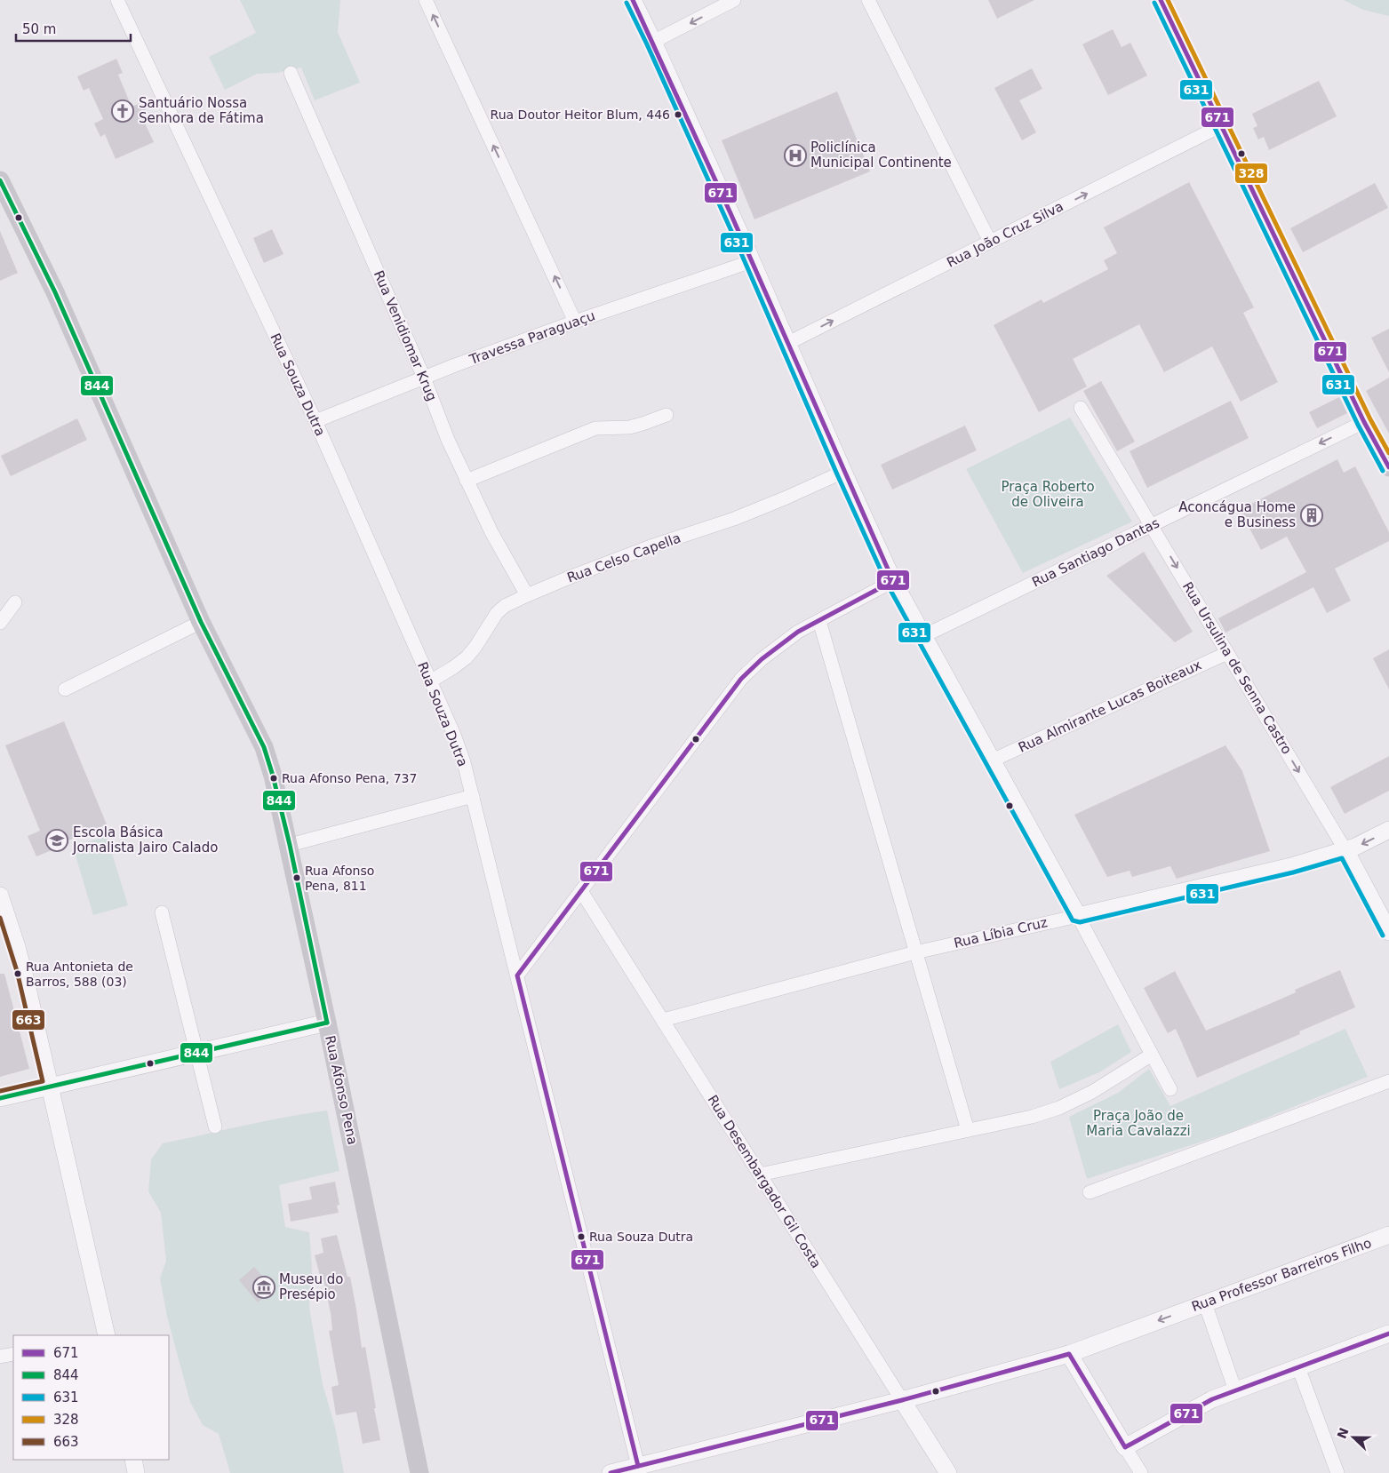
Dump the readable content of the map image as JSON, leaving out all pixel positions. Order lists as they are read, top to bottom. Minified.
{"streets":{"main road":["Rua Afonso Pena"],"street":["Rua João Cruz Silva","Rua Venidiomar Krug","Travessa Paraguaçu","Rua Souza Dutra","Rua Santiago Dantas","Rua Celso Capella","Rua Ursulina de Senna Castro","Rua Almirante Lucas Boiteaux","Rua Líbia Cruz","Rua Desembargador Gil Costa","Rua Professor Barreiros Filho"]},"crossings":[["Rua Venidiomar Krug","Travessa Paraguaçu"],["Rua Venidiomar Krug","Rua Celso Capella"],["Travessa Paraguaçu","Rua Souza Dutra"],["Rua Souza Dutra","Rua Celso Capella"],["Rua Souza Dutra","Rua Professor Barreiros Filho"],["Rua Santiago Dantas","Rua Ursulina de Senna Castro"],["Rua Ursulina de Senna Castro","Rua Almirante Lucas Boiteaux"],["Rua Ursulina de Senna Castro","Rua Líbia Cruz"],["Rua Líbia Cruz","Rua Desembargador Gil Costa"],["Rua Desembargador Gil Costa","Rua Professor Barreiros Filho"]],"one_way":["Rua João Cruz Silva","Rua Santiago Dantas","Rua Ursulina de Senna Castro"],"parks":["Praça Roberto de Oliveira","Praça João de Maria Cavalazzi"],"places":{"church":["Santuário Nossa Senhora de Fátima"],"other":["Rua Doutor Heitor Blum, 446","Rua Afonso Pena, 737","Rua Afonso Pena, 811","Rua Antonieta de Barros, 588 (03)","Rua Souza Dutra"],"hospital":["Policlínica Municipal Continente"],"building":["Aconcágua Home e Business"],"school or university":["Escola Básica Jornalista Jairo Calado"],"museum":["Museu do Presépio"]},"lines":["transit line 671","transit line 328","transit line 631","transit line 844","transit line 663"],"legend":["671","844","631","328","663"],"scale_bar":"50 m","north":"left"}
